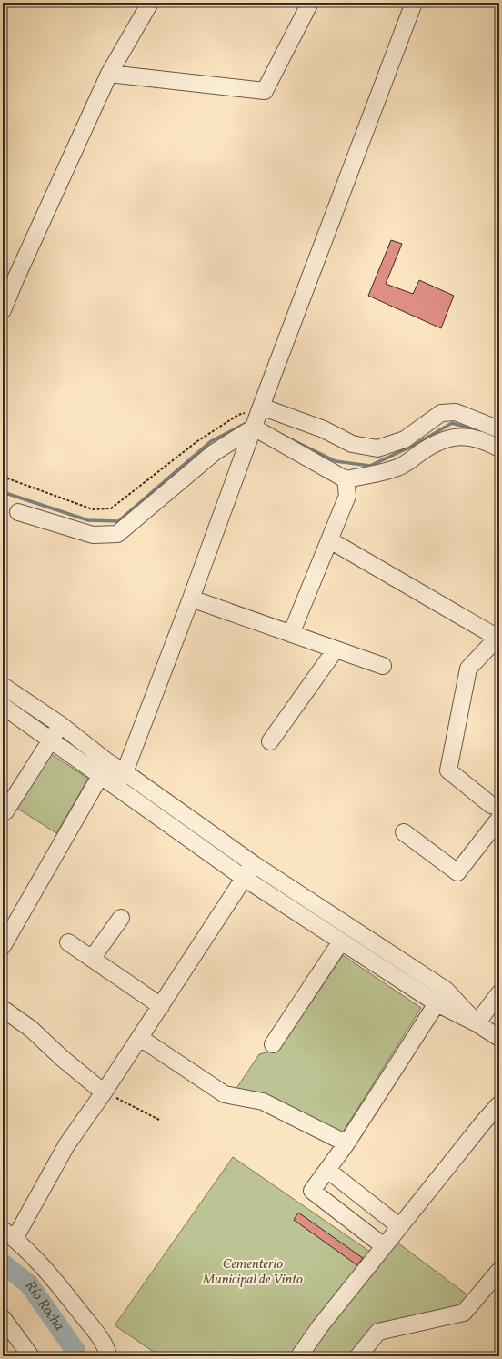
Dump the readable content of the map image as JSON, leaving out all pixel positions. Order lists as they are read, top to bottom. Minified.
{"water":["Río Rocha"],"parks":["Cementerio Municipal de Vinto"]}
